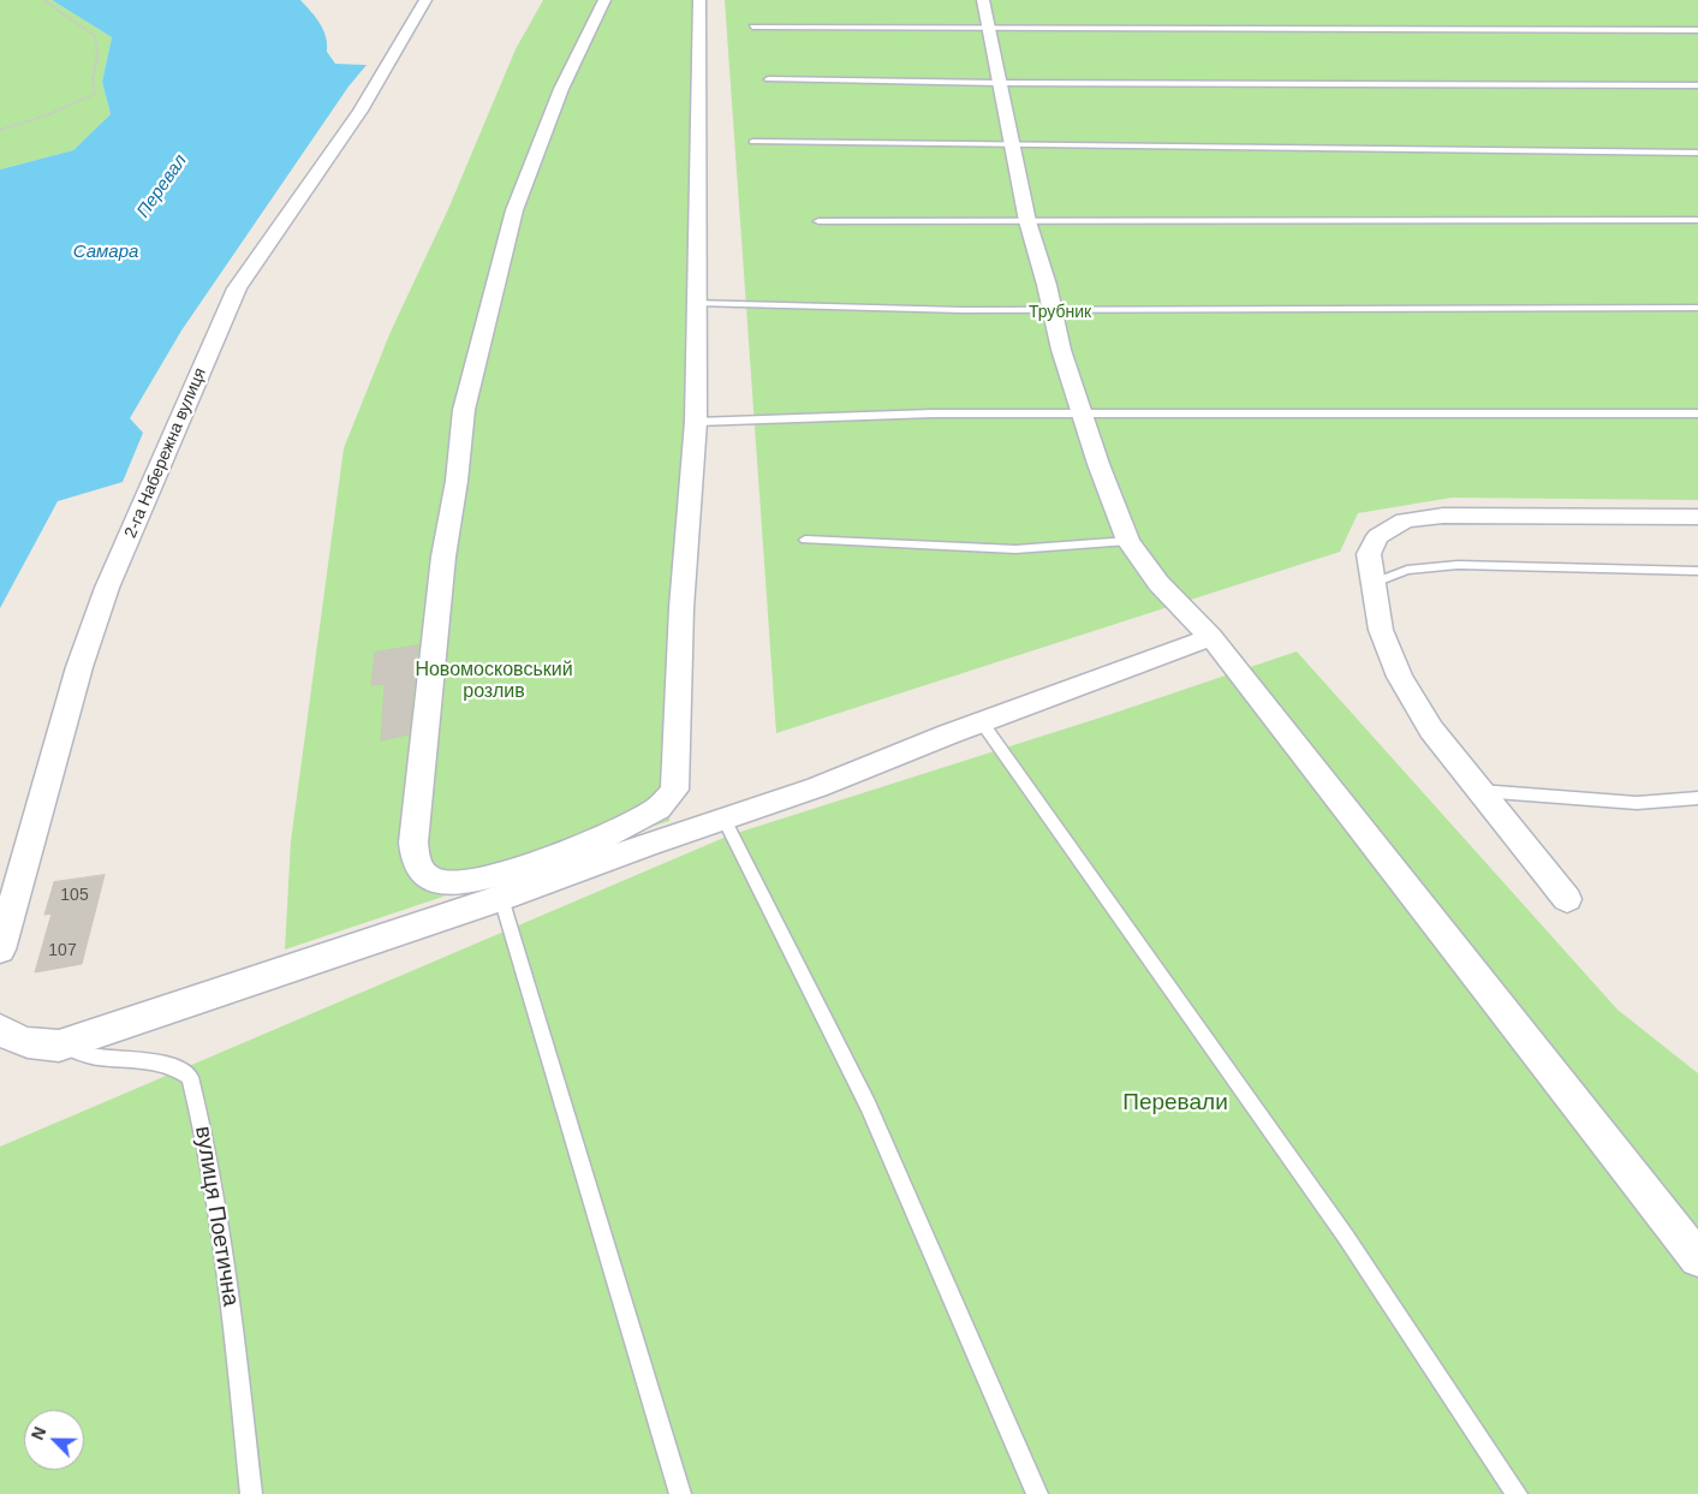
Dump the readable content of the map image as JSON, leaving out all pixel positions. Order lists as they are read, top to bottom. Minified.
{"streets":{"street":["2-га Набережна вулиця"],"lane":["вулиця Поетична"]},"water":["Перевал","Самара"],"parks":["Трубник","Новомосковський розлив","Перевали"],"house_numbers":["105","107"],"north":"top left"}
